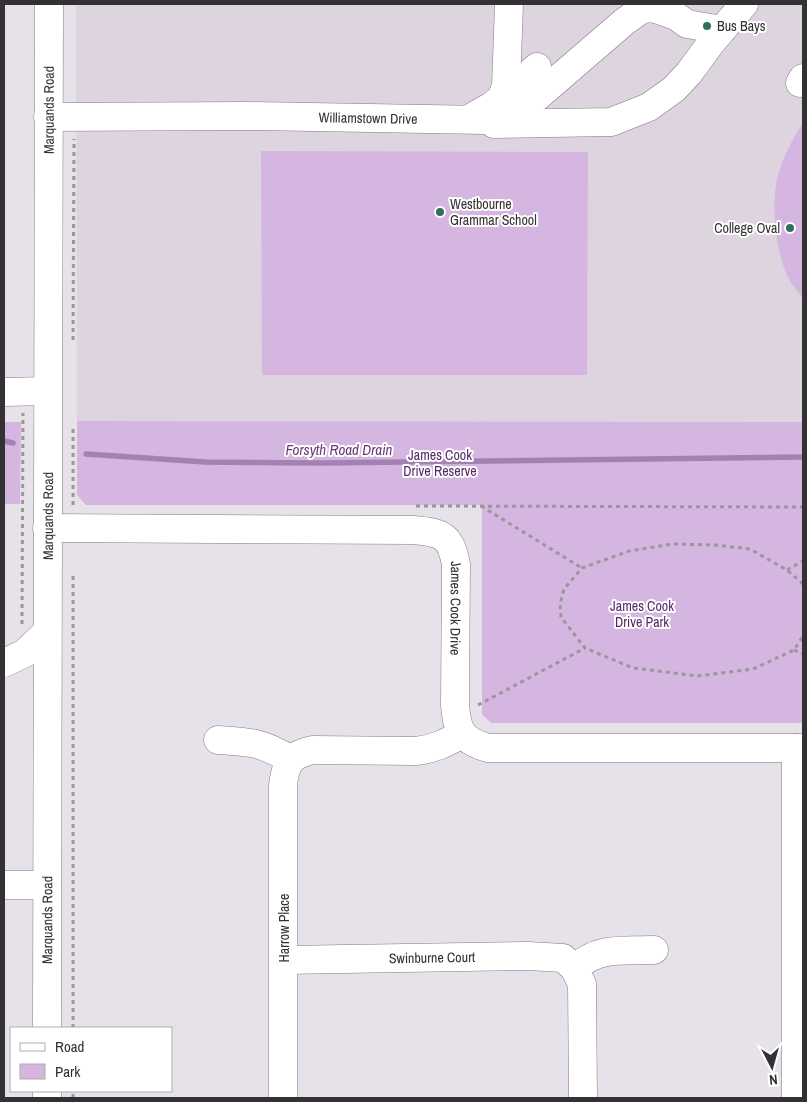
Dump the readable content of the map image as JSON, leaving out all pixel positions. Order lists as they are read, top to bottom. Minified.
{"streets":{"street":["Marquands Road","Williamstown Drive","James Cook Drive","Harrow Place","Swinburne Court"]},"crossings":[["Marquands Road","Williamstown Drive"],["Marquands Road","James Cook Drive"],["Harrow Place","Swinburne Court"]],"water":["Forsyth Road Drain"],"parks":["James Cook Drive Reserve","James Cook Drive Park"],"places":["Bus Bays","Westbourne Grammar School","College Oval"],"legend":["Road","Park"],"north":"bottom"}
